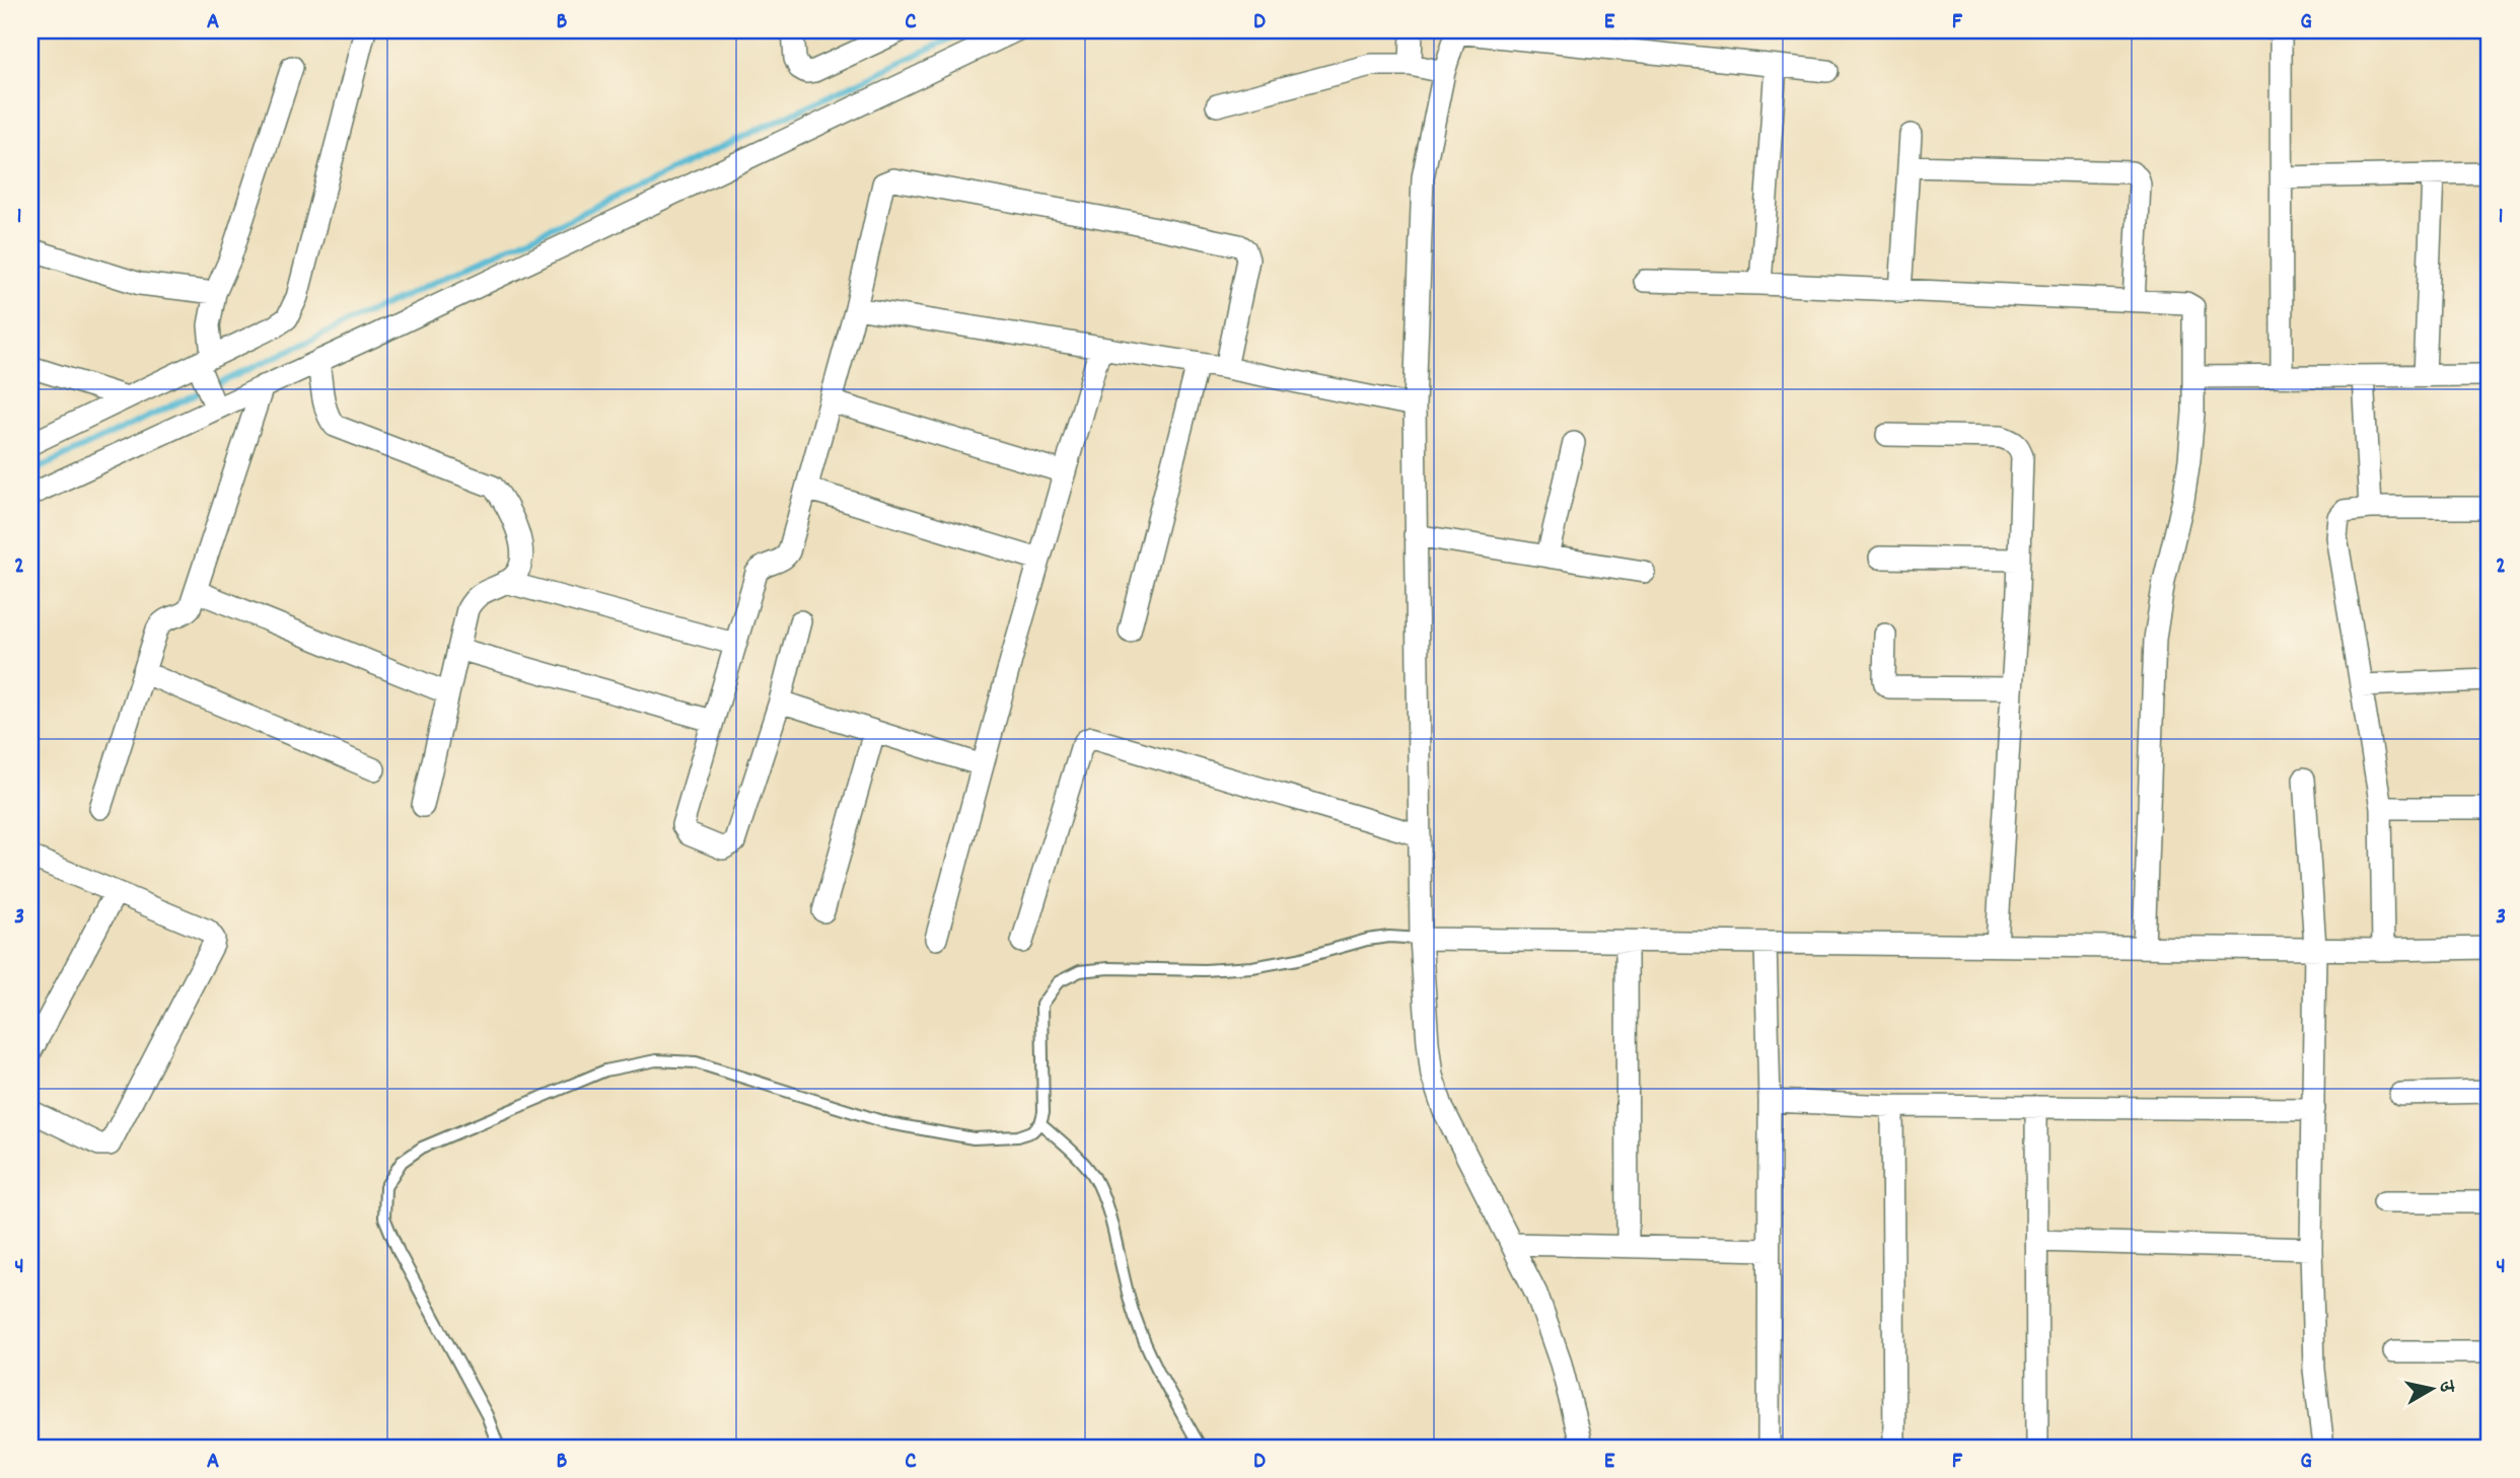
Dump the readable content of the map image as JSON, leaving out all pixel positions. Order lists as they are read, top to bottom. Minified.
{"north":"right","grid":{"columns":["A","B","C","D","E","F","G"],"rows":["1","2","3","4"]}}
